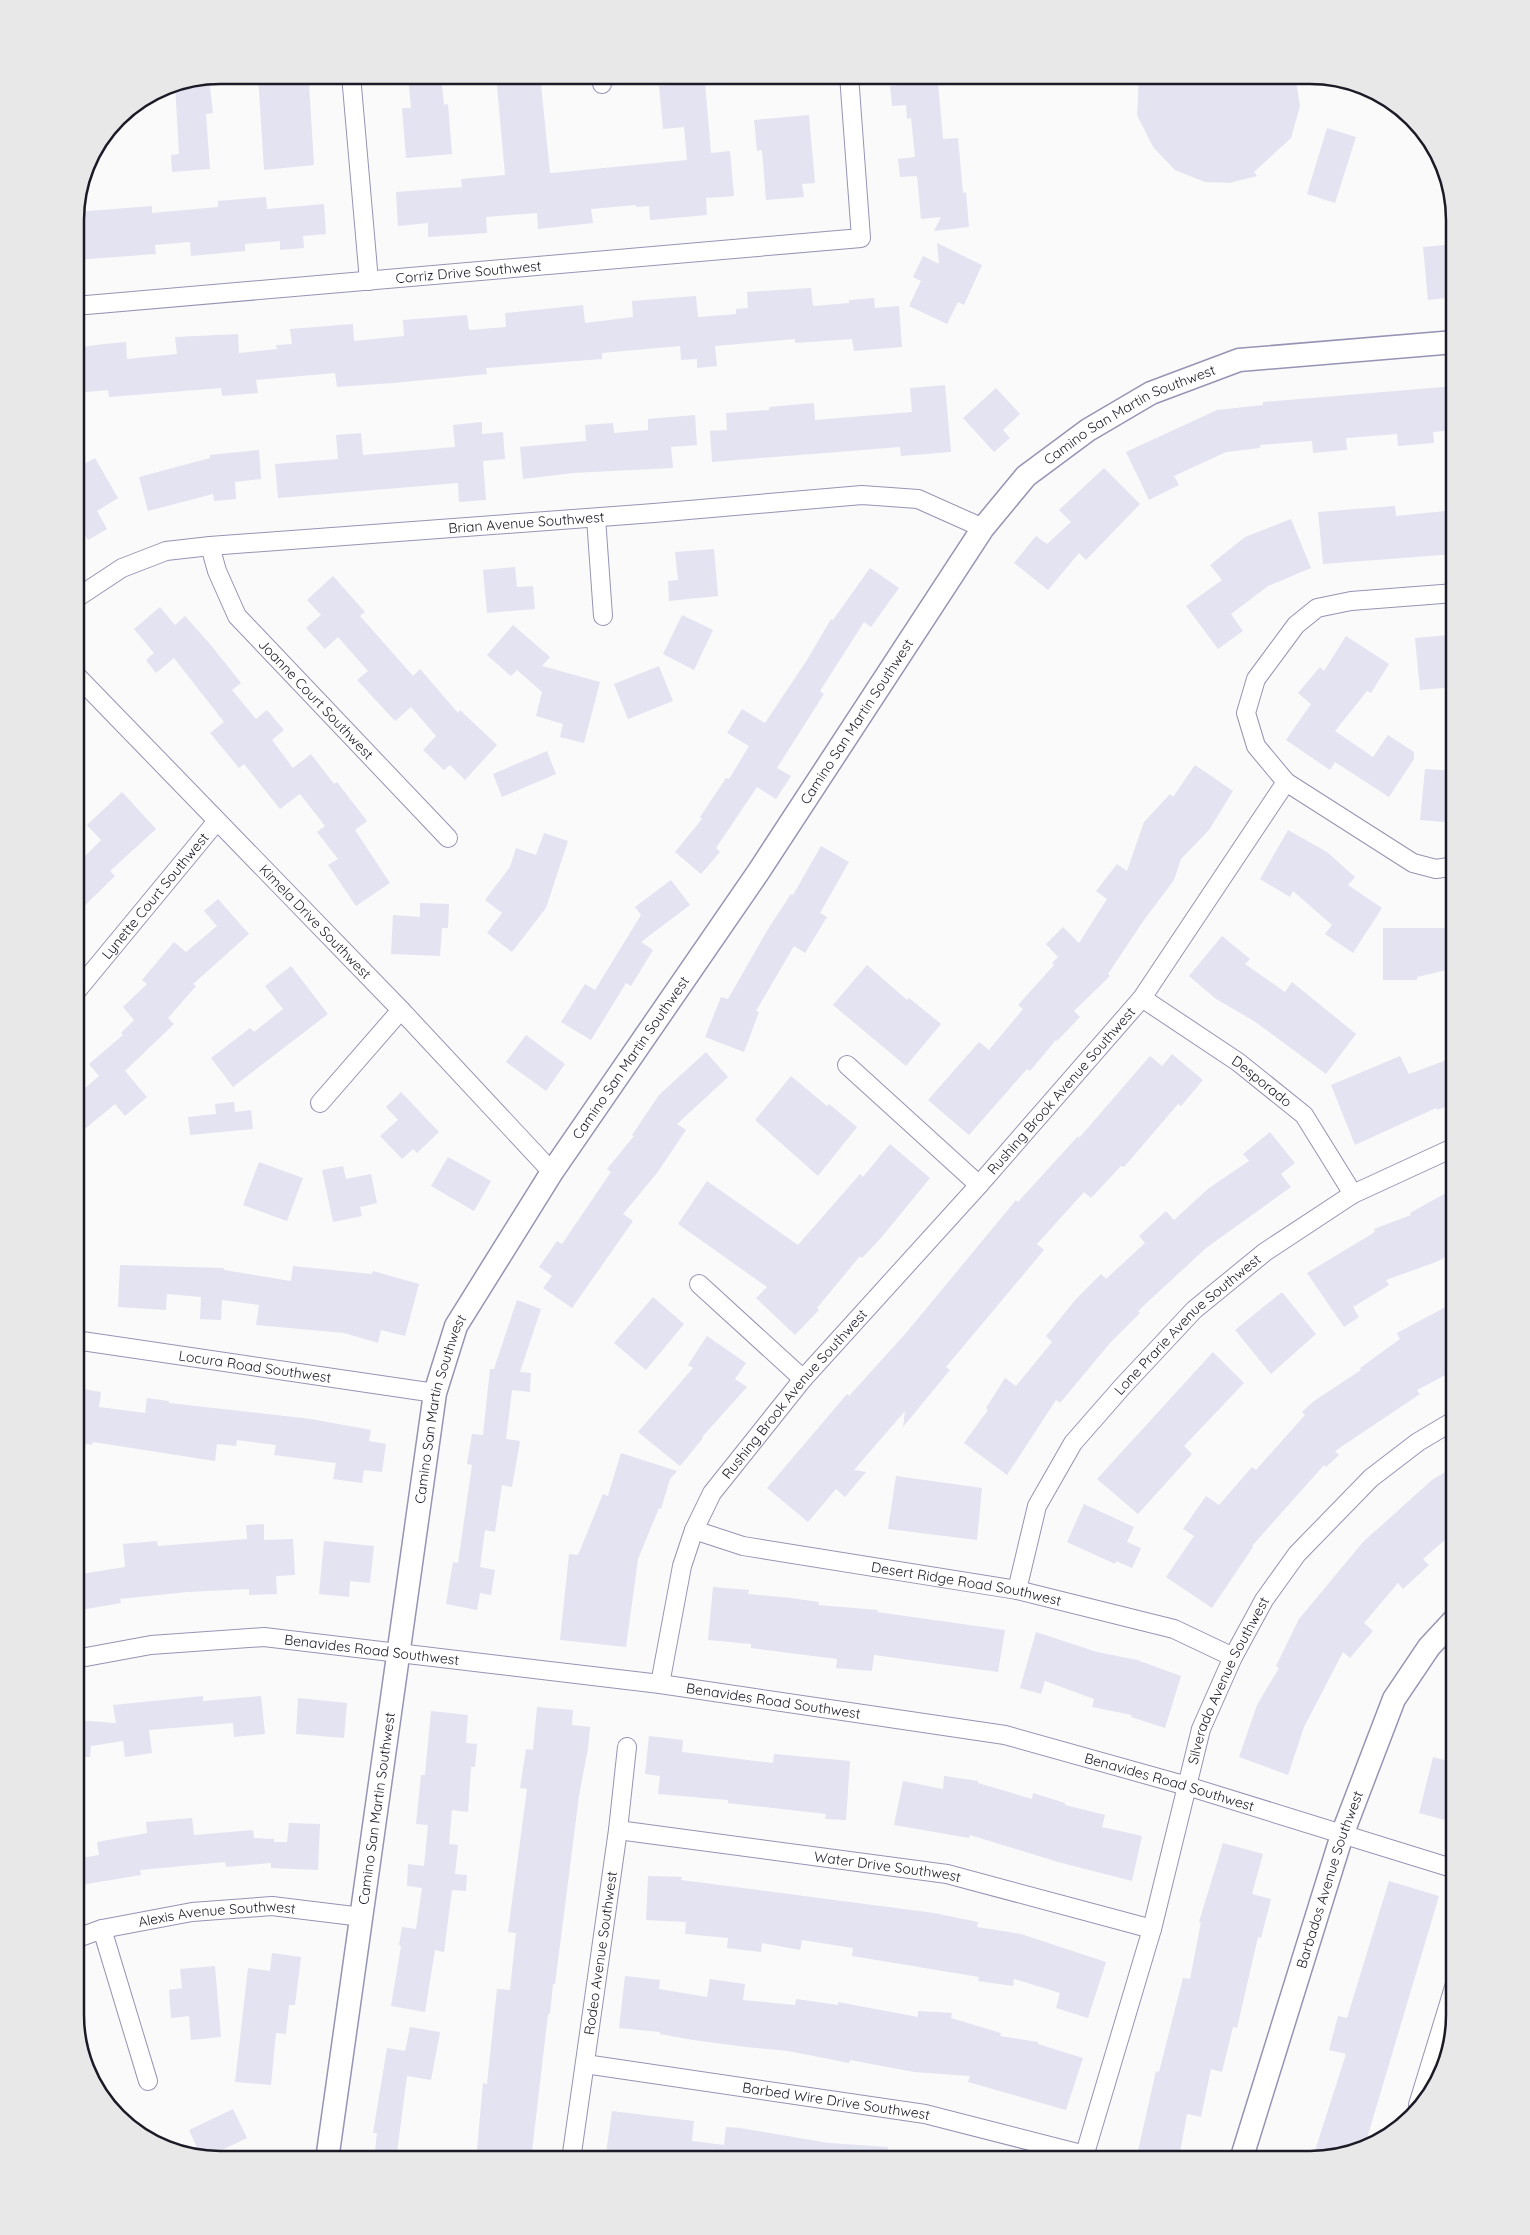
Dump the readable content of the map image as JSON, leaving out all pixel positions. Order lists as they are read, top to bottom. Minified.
{"streets":{"street":["Corriz Drive Southwest","Camino San Martin Southwest","Brian Avenue Southwest","Joanne Court Southwest","Lynette Court Southwest","Kimela Drive Southwest","Desporado","Rushing Brook Avenue Southwest","Lone Prarie Avenue Southwest","Locura Road Southwest","Desert Ridge Road Southwest","Benavides Road Southwest","Silverado Avenue Southwest","Water Drive Southwest","Barbados Avenue Southwest","Alexis Avenue Southwest","Rodeo Avenue Southwest","Barbed Wire Drive Southwest"]},"crossings":[["Camino San Martin Southwest","Brian Avenue Southwest"],["Camino San Martin Southwest","Kimela Drive Southwest"],["Camino San Martin Southwest","Locura Road Southwest"],["Camino San Martin Southwest","Benavides Road Southwest"],["Camino San Martin Southwest","Alexis Avenue Southwest"],["Brian Avenue Southwest","Joanne Court Southwest"],["Lynette Court Southwest","Kimela Drive Southwest"],["Desporado","Rushing Brook Avenue Southwest"],["Desporado","Lone Prarie Avenue Southwest"],["Rushing Brook Avenue Southwest","Desert Ridge Road Southwest"],["Rushing Brook Avenue Southwest","Benavides Road Southwest"],["Lone Prarie Avenue Southwest","Desert Ridge Road Southwest"],["Desert Ridge Road Southwest","Silverado Avenue Southwest"],["Benavides Road Southwest","Silverado Avenue Southwest"],["Benavides Road Southwest","Barbados Avenue Southwest"],["Silverado Avenue Southwest","Water Drive Southwest"],["Water Drive Southwest","Rodeo Avenue Southwest"],["Rodeo Avenue Southwest","Barbed Wire Drive Southwest"]]}
